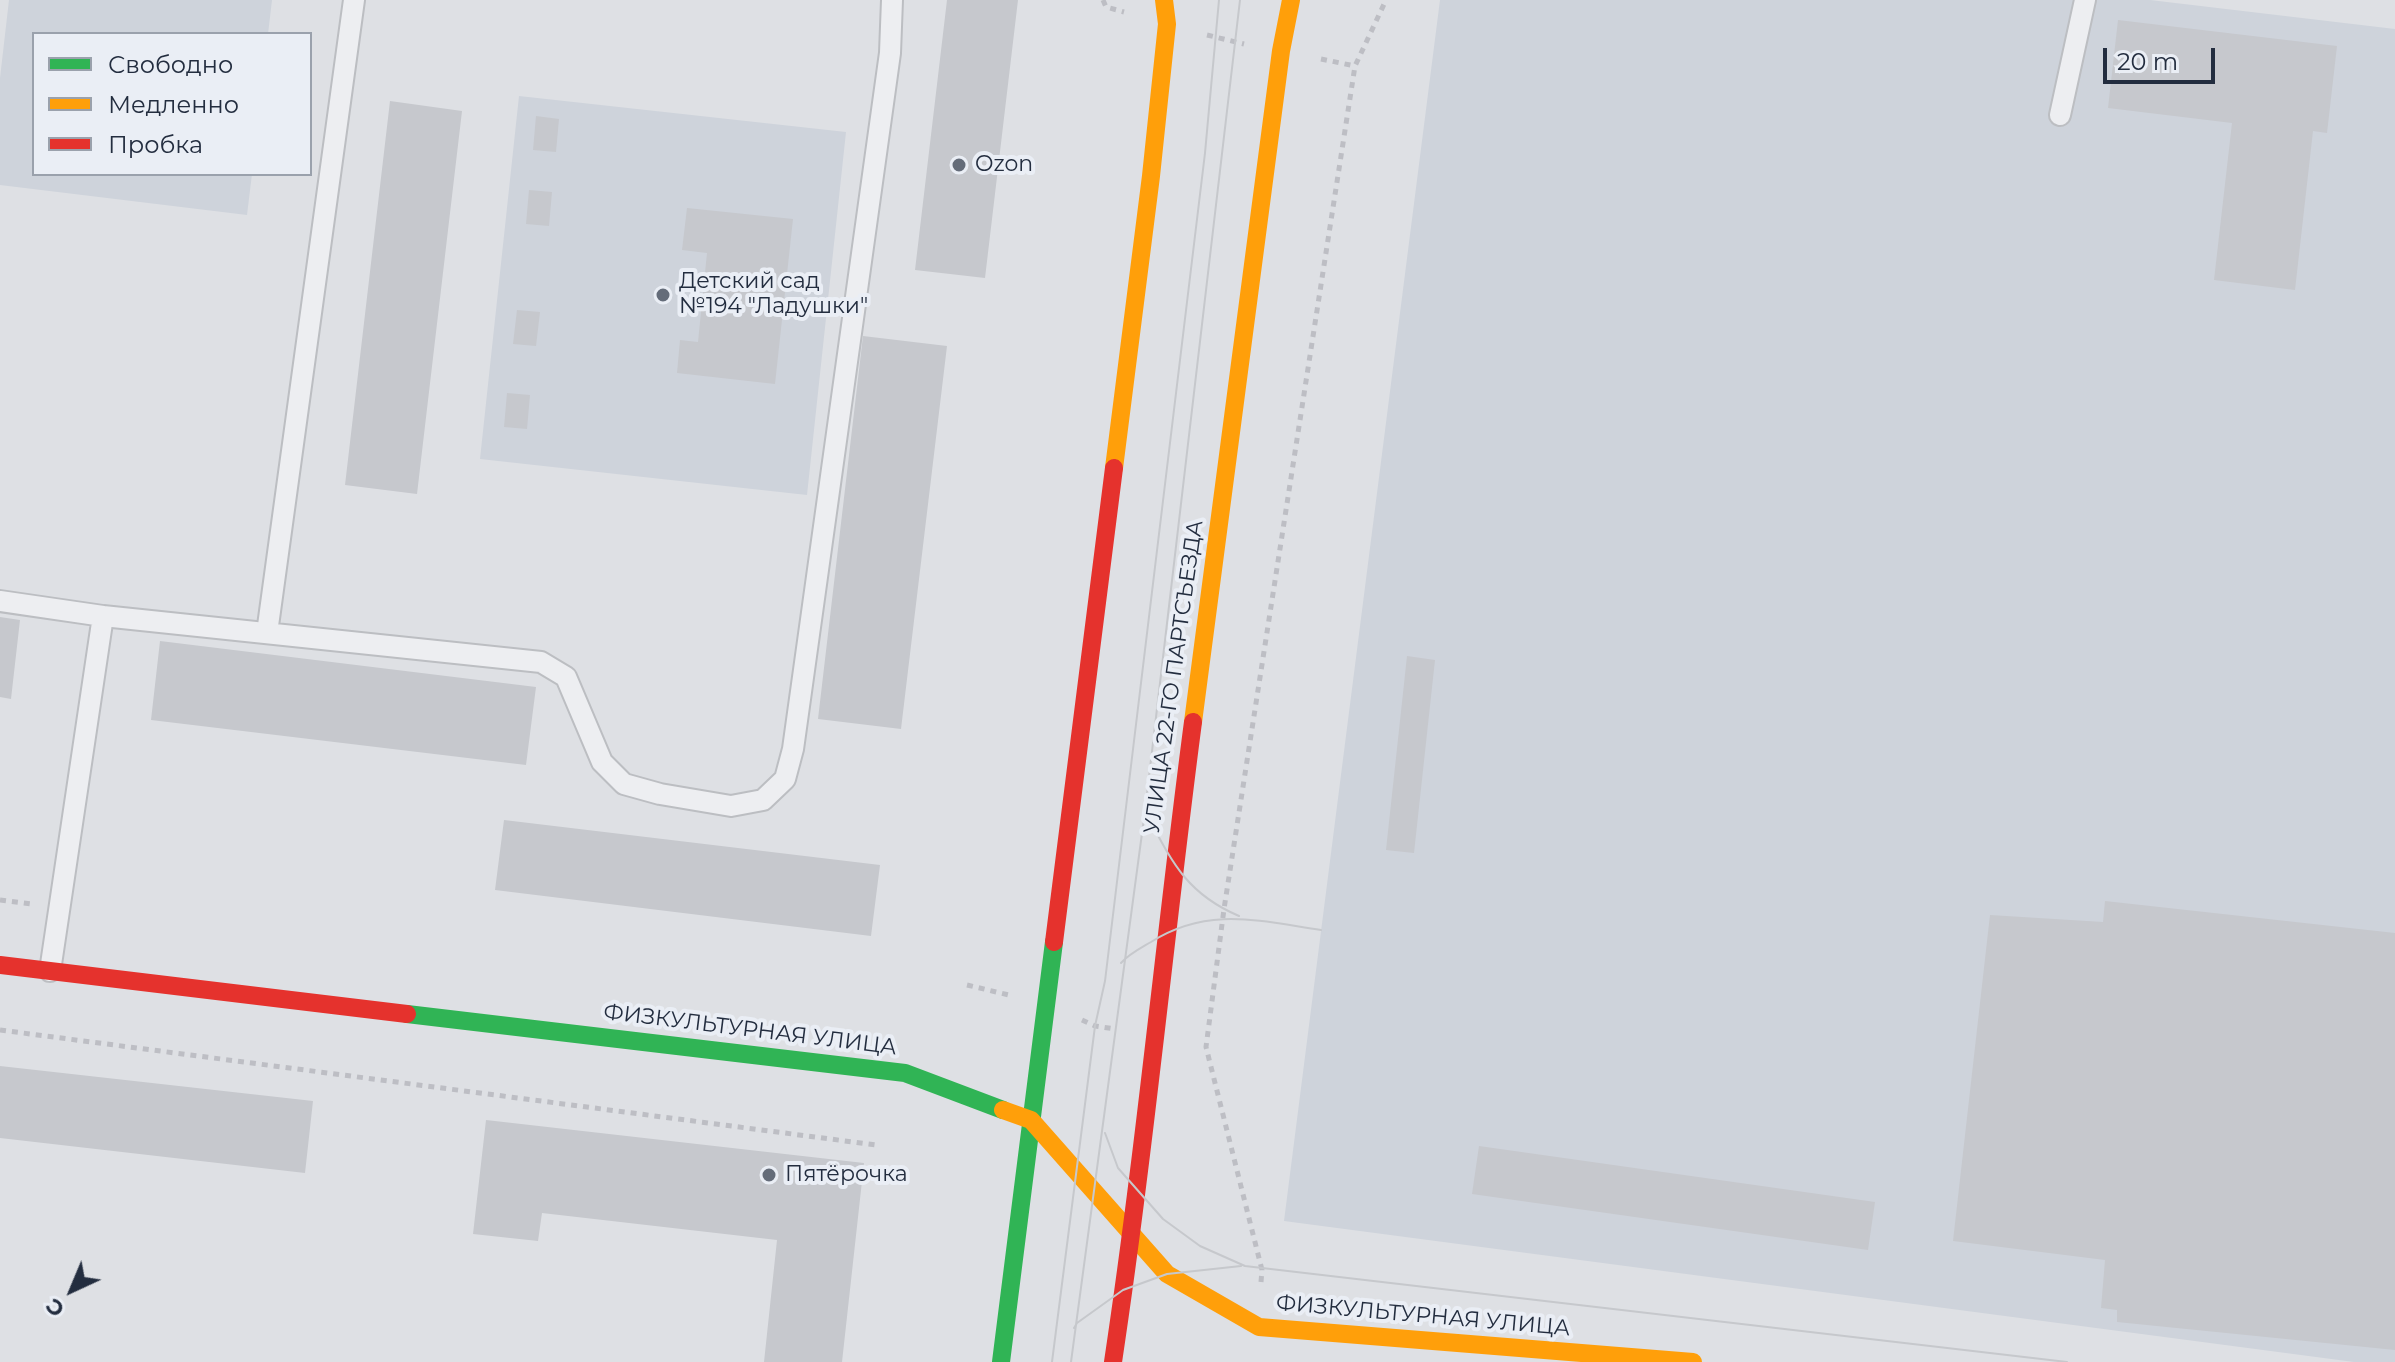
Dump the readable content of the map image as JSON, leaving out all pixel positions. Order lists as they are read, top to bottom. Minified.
{"streets":{"main road":["УЛИЦА 22-ГО ПАРТСЪЕЗДА","ФИЗКУЛЬТУРНАЯ УЛИЦА"]},"crossings":[["УЛИЦА 22-ГО ПАРТСЪЕЗДА","ФИЗКУЛЬТУРНАЯ УЛИЦА"]],"places":["Ozon","Детский сад №194 \"Ладушки\"","Пятёрочка"],"legend":["Свободно","Медленно","Пробка"],"scale_bar":"20 m","north":"bottom left"}
